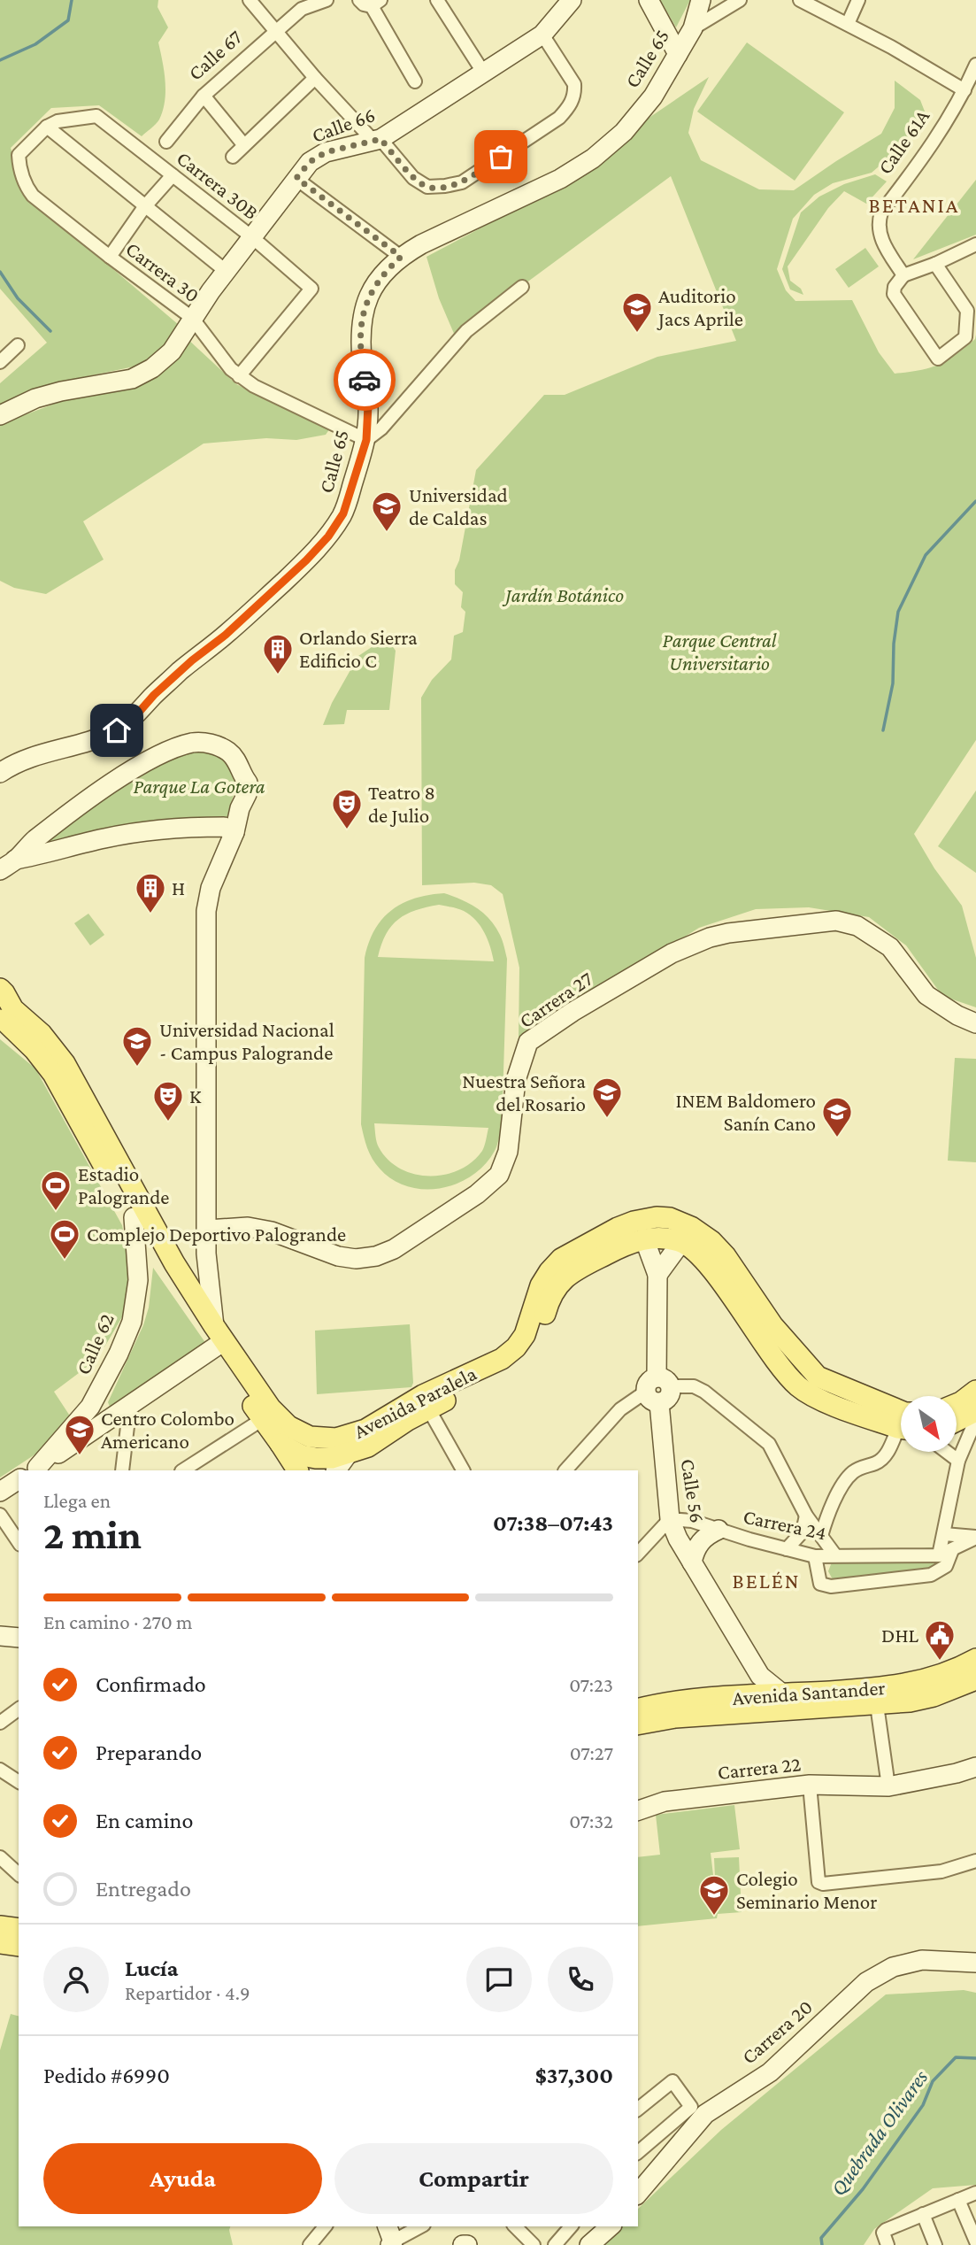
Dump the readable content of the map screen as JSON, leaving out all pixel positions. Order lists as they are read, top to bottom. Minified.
{"streets":{"main road":["Avenida Paralela","Avenida Santander"],"street":["Calle 67","Calle 65","Calle 66","Calle 61A","Carrera 30B","Carrera 30","Carrera 27","Calle 62","Calle 56","Carrera 24","Carrera 22","Carrera 20"]},"crossings":[["Calle 65","Carrera 30"],["Calle 66","Carrera 30B"],["Calle 66","Carrera 30"],["Carrera 30B","Carrera 30"],["Calle 62","Avenida Paralela"],["Avenida Paralela","Calle 56"],["Calle 56","Carrera 24"],["Calle 56","Avenida Santander"]],"districts":["BETANIA","BELÉN"],"water":["Quebrada Olivares"],"parks":["Jardín Botánico","Parque Central Universitario","Parque La Gotera"],"places":{"school or university":["Auditorio Jacs Aprile","Universidad de Caldas","Universidad Nacional - Campus Palogrande","Nuestra Señora del Rosario","INEM Baldomero Sanín Cano","Centro Colombo Americano","Colegio Seminario Menor"],"building":["Orlando Sierra Edificio C","H"],"theatre":["Teatro 8 de Julio","K"],"sports":["Estadio Palogrande","Complejo Deportivo Palogrande"],"public building":["DHL"]},"north":"bottom right","page":{"heading":["2 min","Llega en","07:38–07:43"],"panel":["Lucía","Repartidor · 4.9","Pedido #6990","$37,300"],"bar":"En camino · 270 m","list":[["Confirmado","07:23"],["Preparando","07:27"],["En camino","07:32"],"Entregado"],"buttons":["Ayuda","Compartir"]}}
